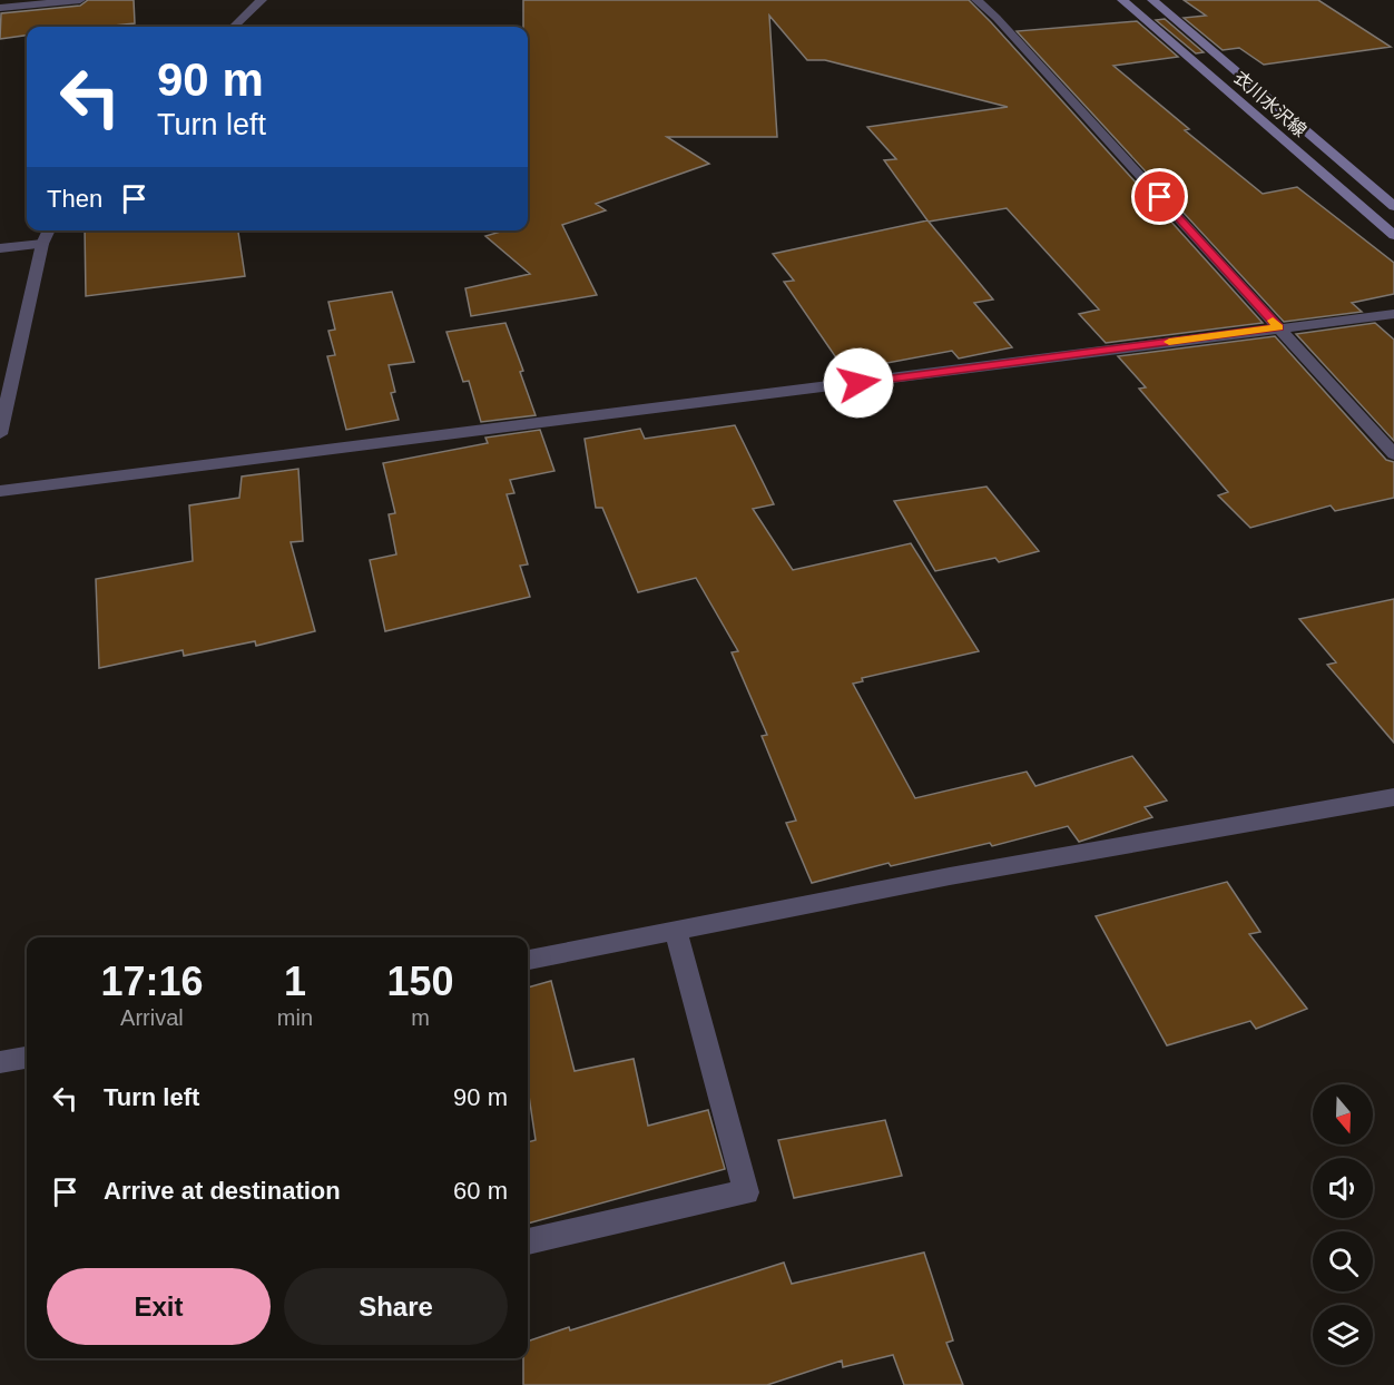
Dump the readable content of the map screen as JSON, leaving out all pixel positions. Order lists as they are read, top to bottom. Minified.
{"streets":{"main road":["衣川水沢線"]},"north":"bottom","page":{"turn":["90 m","Turn left"],"then":"Then","eta":["17:16","Arrival","1","min","150","m"],"list":[{"name":"Turn left","value":"90 m"},{"name":"Arrive at destination","value":"60 m"}],"buttons":["Exit","Share"]}}
